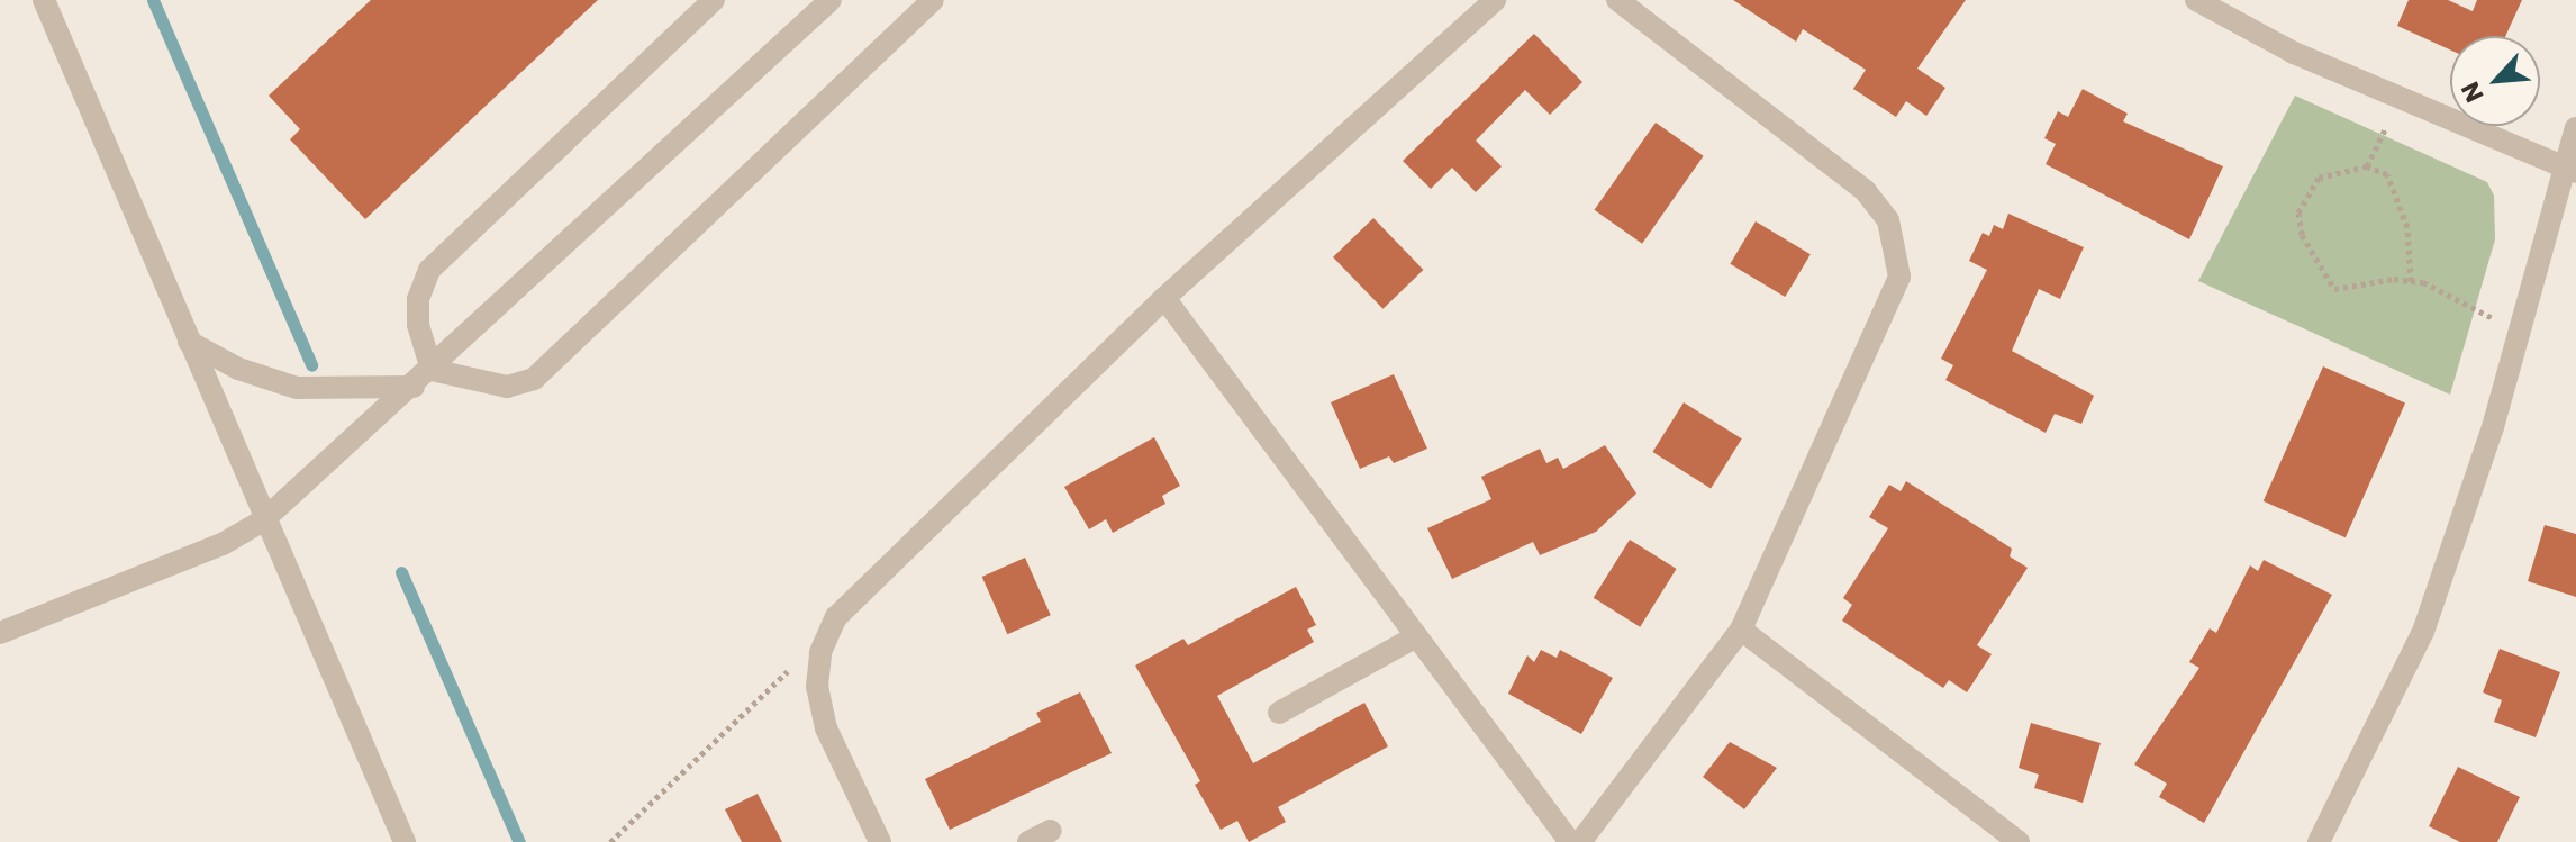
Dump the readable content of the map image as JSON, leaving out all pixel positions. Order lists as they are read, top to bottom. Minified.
{"north":"bottom left"}
